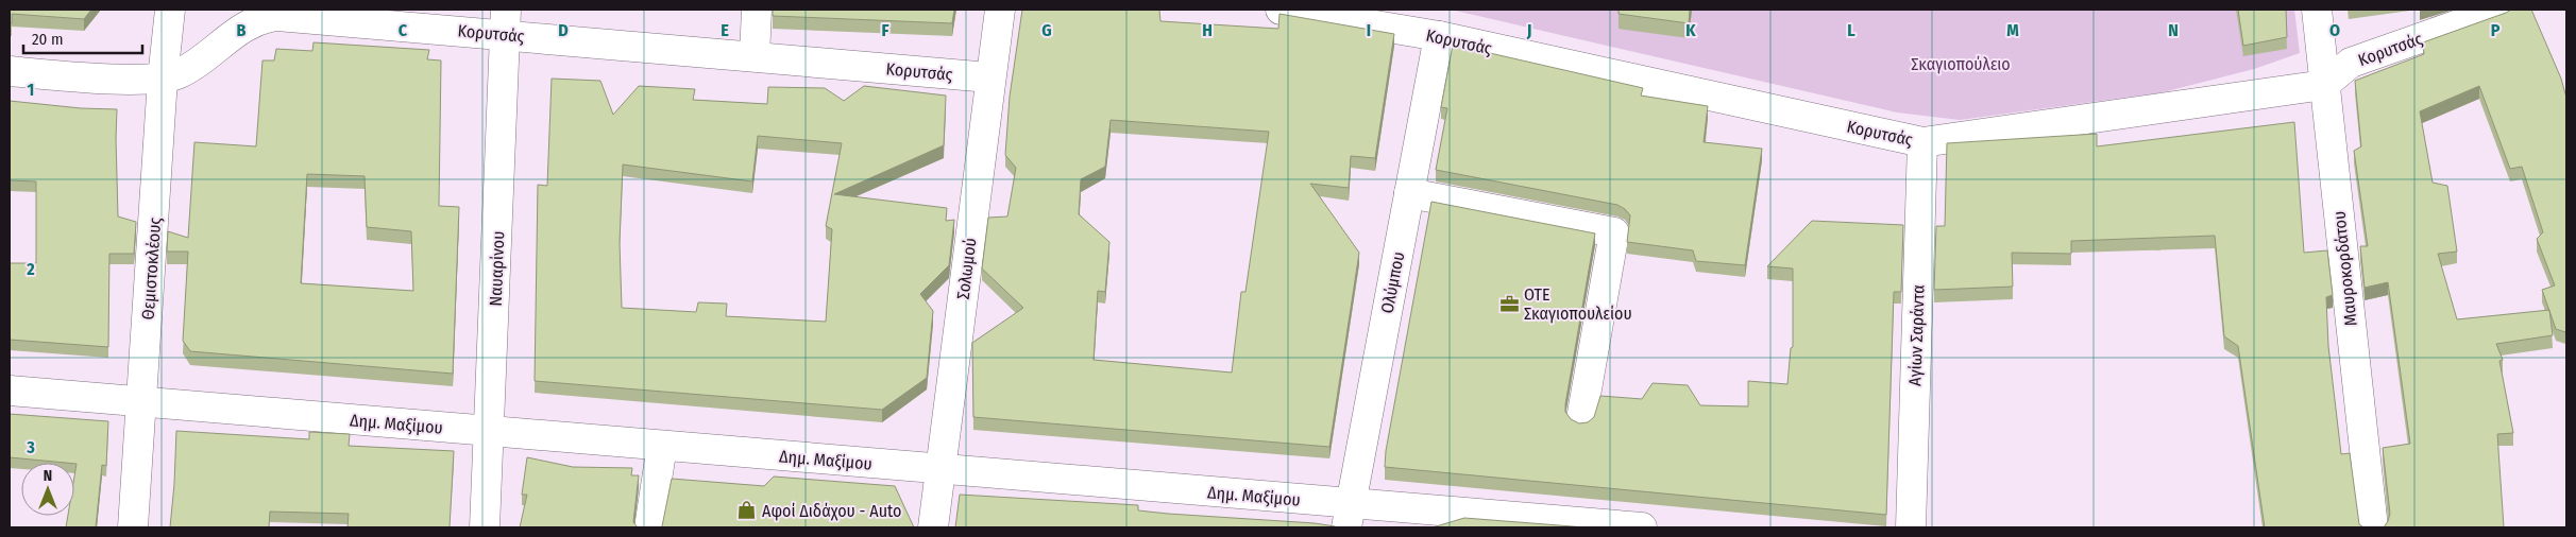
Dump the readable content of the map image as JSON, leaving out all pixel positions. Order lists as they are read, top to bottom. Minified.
{"streets":{"street":["Κορυτσάς","Θεμιστοκλέους","Ναυαρίνου","Σολωμού","Μαυροκορδάτου","Ολύμπου","Αγίων Σαράντα","Δημ. Μαξίμου"]},"crossings":[["Κορυτσάς","Θεμιστοκλέους"],["Κορυτσάς","Ναυαρίνου"],["Κορυτσάς","Σολωμού"],["Κορυτσάς","Μαυροκορδάτου"],["Κορυτσάς","Ολύμπου"],["Κορυτσάς","Αγίων Σαράντα"],["Θεμιστοκλέους","Δημ. Μαξίμου"],["Ναυαρίνου","Δημ. Μαξίμου"],["Σολωμού","Δημ. Μαξίμου"],["Ολύμπου","Δημ. Μαξίμου"]],"parks":["Σκαγιοπούλειο"],"places":{"office":["ΟΤΕ Σκαγιοπουλείου"],"shop":["Αφοί Διδάχου - Auto"]},"scale_bar":"20 m","north":"top","grid":{"columns":["B","C","D","E","F","G","H","I","J","K","L","M","N","O","P"],"rows":["1","2","3"]}}
